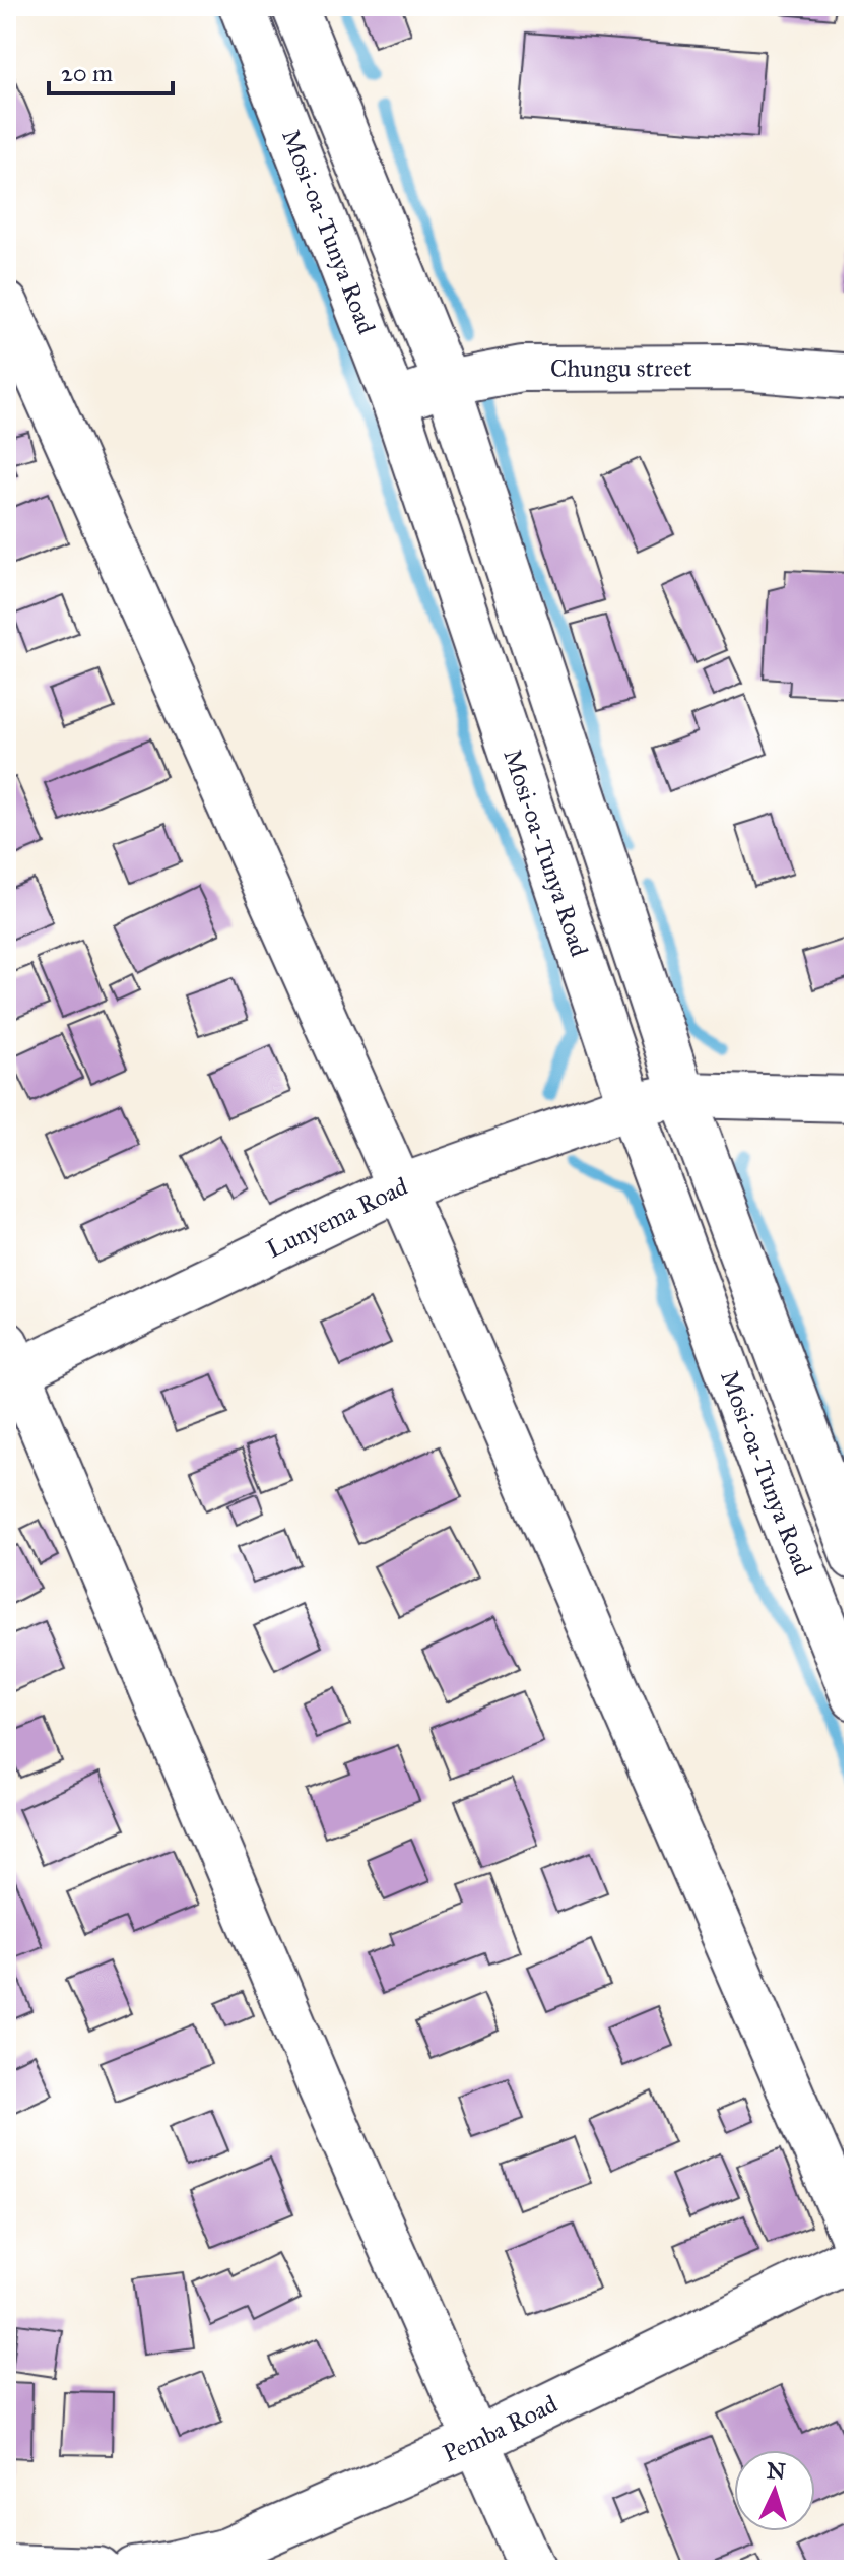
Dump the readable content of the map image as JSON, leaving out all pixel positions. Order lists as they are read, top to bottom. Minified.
{"streets":{"street":["Mosi-oa-Tunya Road","Chungu street","Lunyema Road","Pemba Road"]},"crossings":[["Mosi-oa-Tunya Road","Chungu street"],["Mosi-oa-Tunya Road","Lunyema Road"]],"scale_bar":"20 m","north":"top"}
